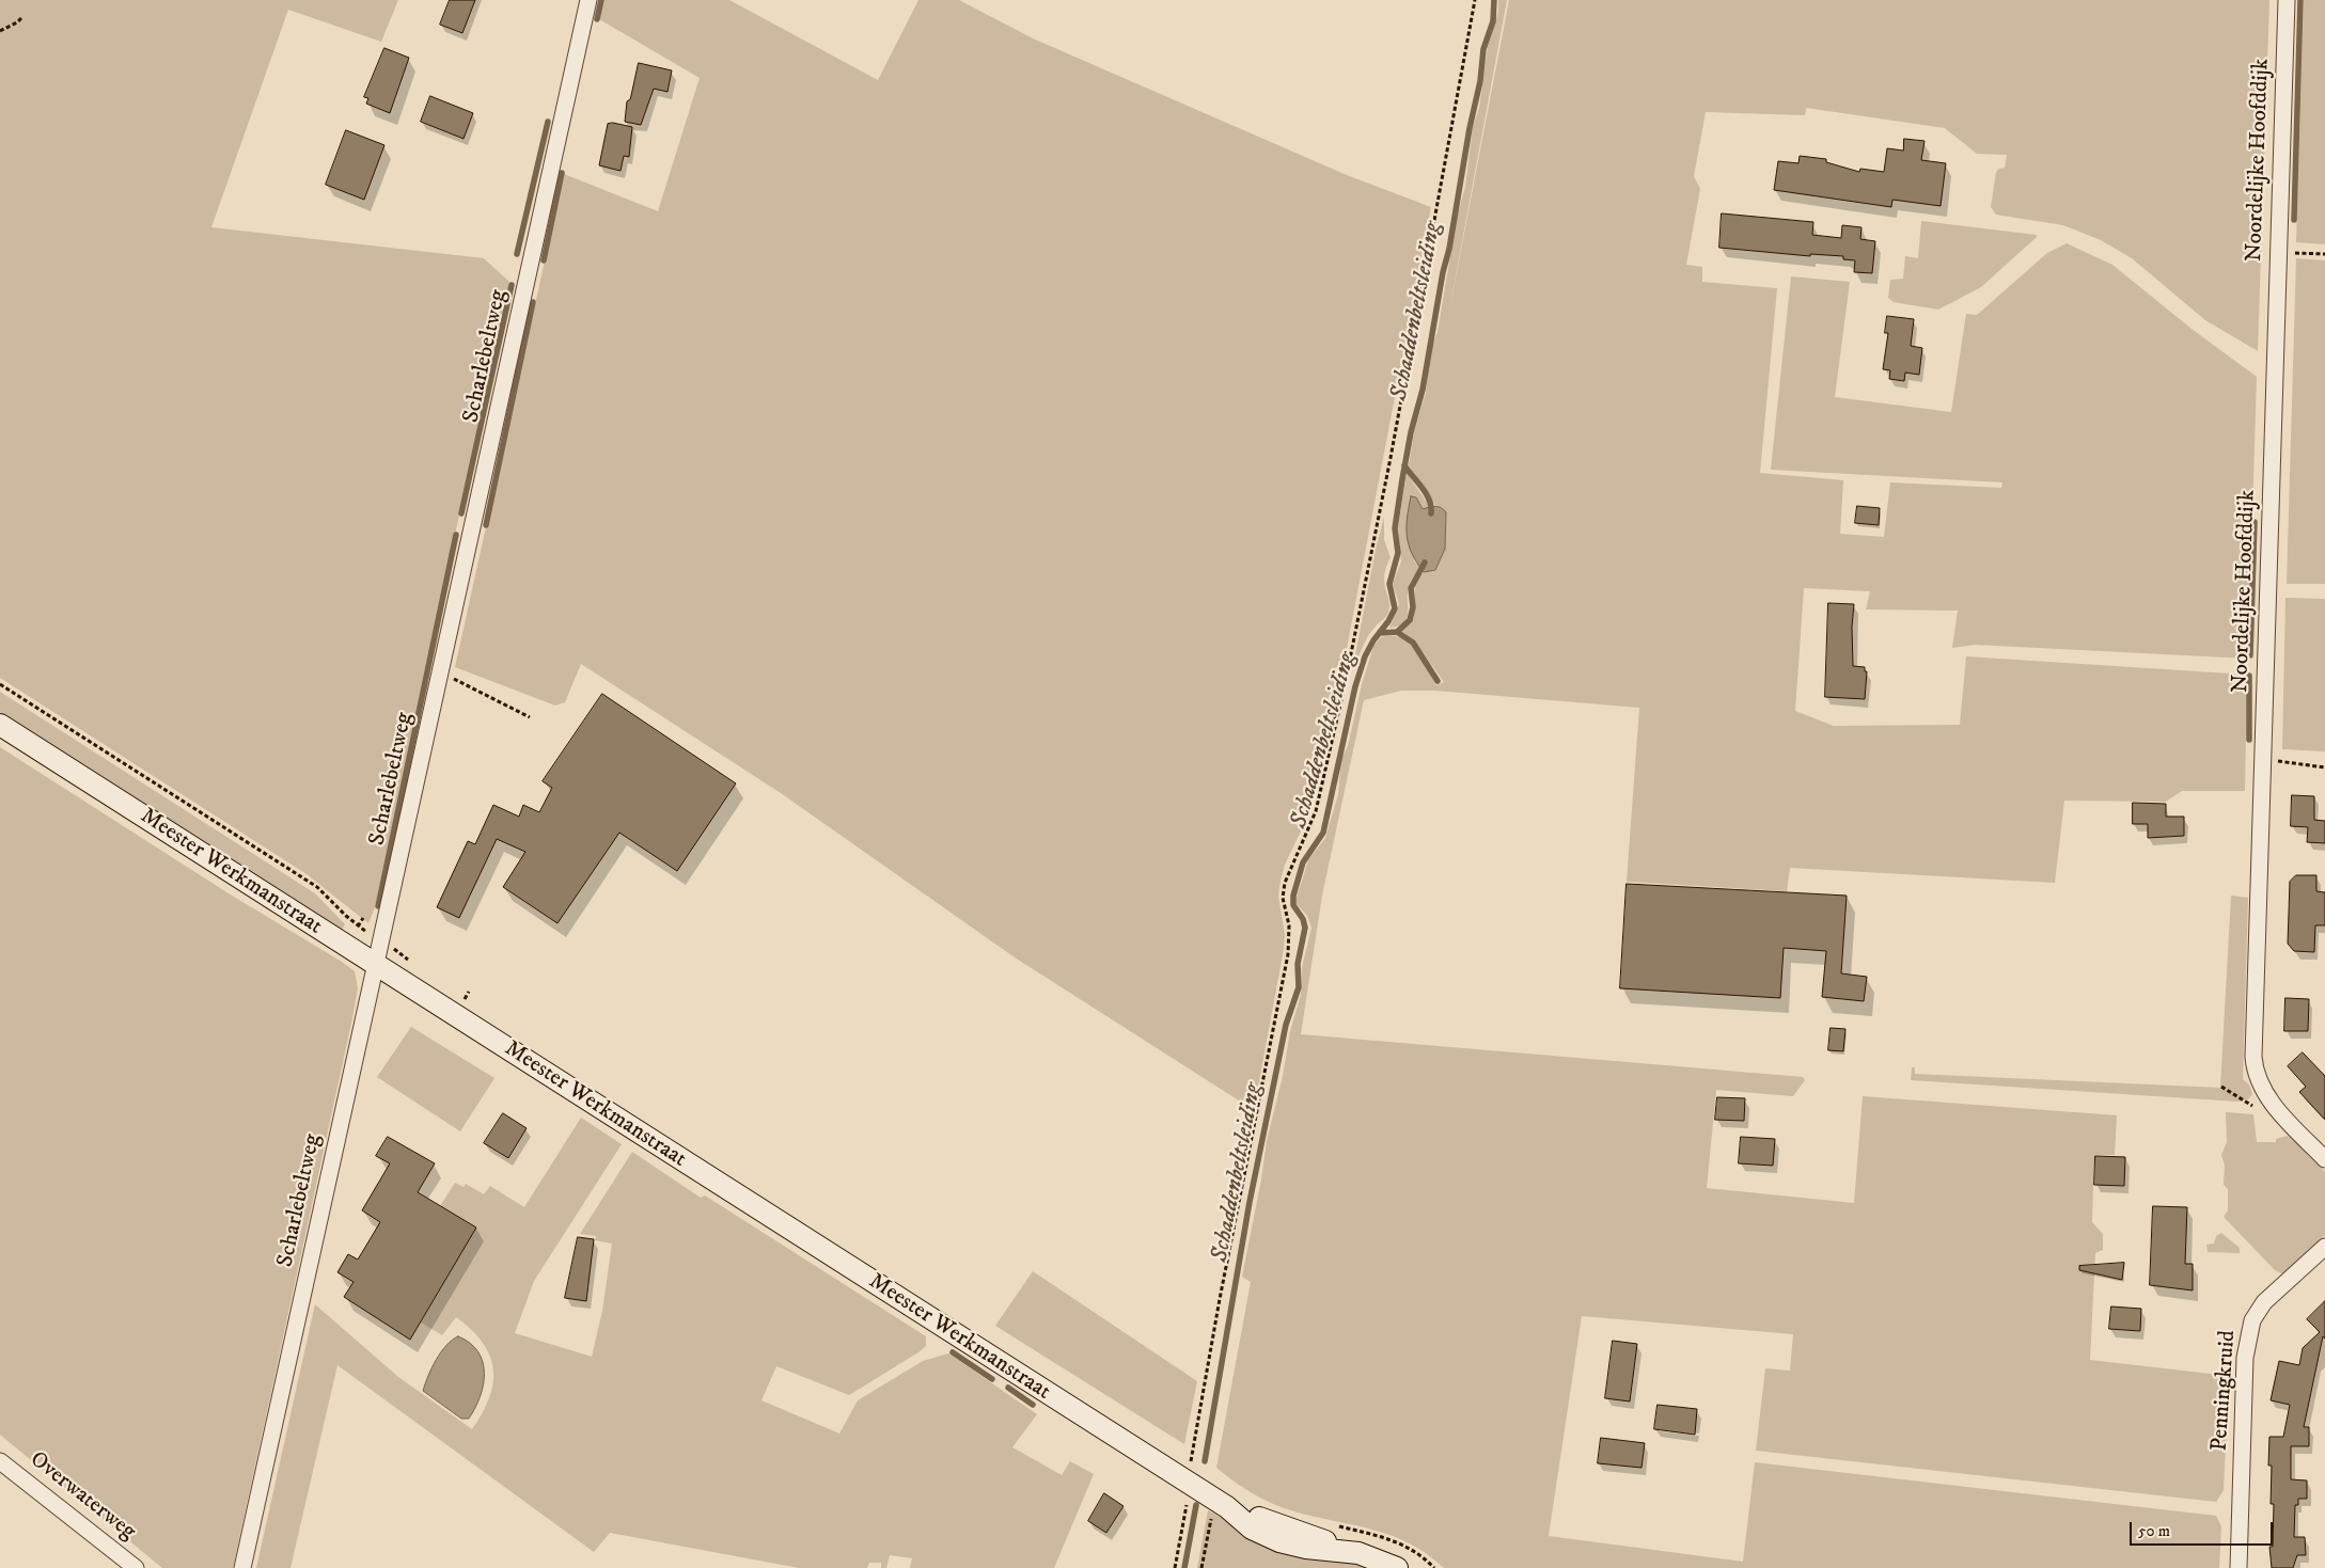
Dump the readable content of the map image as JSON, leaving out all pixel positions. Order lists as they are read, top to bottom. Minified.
{"streets":{"street":["Noordelijke Hoofddijk","Scharlebeltweg","Meester Werkmanstraat","Penningkruid","Overwaterweg"]},"crossings":[["Scharlebeltweg","Meester Werkmanstraat"]],"water":["Schaddenbeltsleiding"],"scale_bar":"50 m"}
